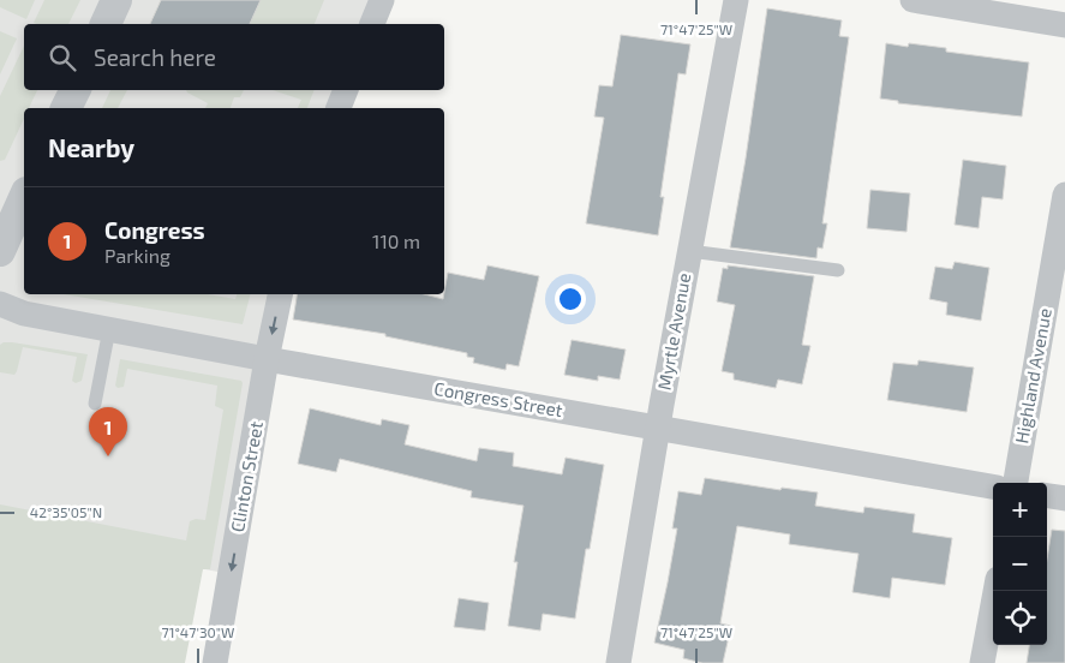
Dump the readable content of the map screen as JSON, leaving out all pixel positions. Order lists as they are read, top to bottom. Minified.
{"streets":{"street":["Myrtle Avenue","Highland Avenue","Congress Street","Clinton Street"]},"crossings":[["Myrtle Avenue","Congress Street"],["Congress Street","Clinton Street"]],"one_way":["Clinton Street"],"page":{"search":"Search here","heading":"Nearby","list":[{"mark":"1","name":"Congress","note":"Parking","value":"110 m"}],"pins":"1","map_buttons":["+","−"]},"coordinates":["71°47'25\"W","42°35'05\"N","71°47'30\"W"]}
